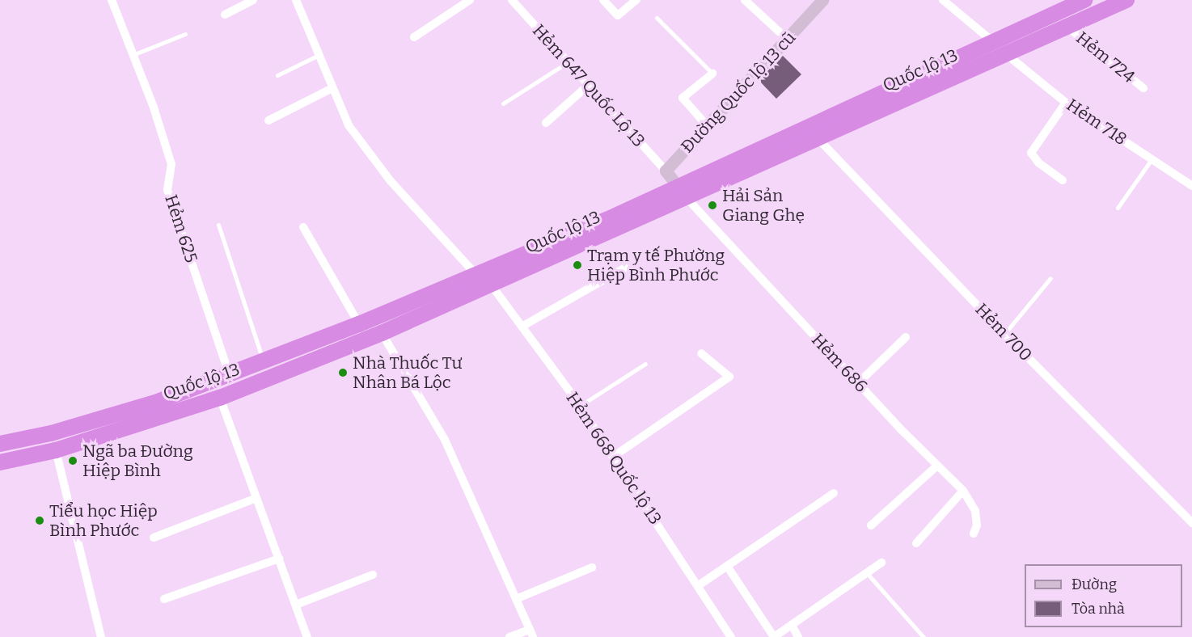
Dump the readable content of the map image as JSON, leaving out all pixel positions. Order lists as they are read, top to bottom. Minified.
{"streets":{"highway":["Quốc lộ 13"],"street":["Hẻm 724","Hẻm 647 Quốc Lộ 13","Đường Quốc lộ 13 cũ","Hẻm 718","Hẻm 625","Hẻm 700","Hẻm 686","Hẻm 668 Quốc lộ 13"]},"crossings":[["Hẻm 724","Quốc lộ 13"],["Quốc lộ 13","Hẻm 718"],["Quốc lộ 13","Hẻm 625"],["Quốc lộ 13","Hẻm 700"],["Quốc lộ 13","Hẻm 686"],["Quốc lộ 13","Hẻm 668 Quốc lộ 13"],["Hẻm 647 Quốc Lộ 13","Đường Quốc lộ 13 cũ"]],"places":["Hải Sản Giang Ghẹ","Trạm y tế Phường Hiệp Bình Phước","Nhà Thuốc Tư Nhân Bá Lộc","Ngã ba Đường Hiệp Bình","Tiểu học Hiệp Bình Phước"],"legend":["Đường","Tòa nhà"]}
